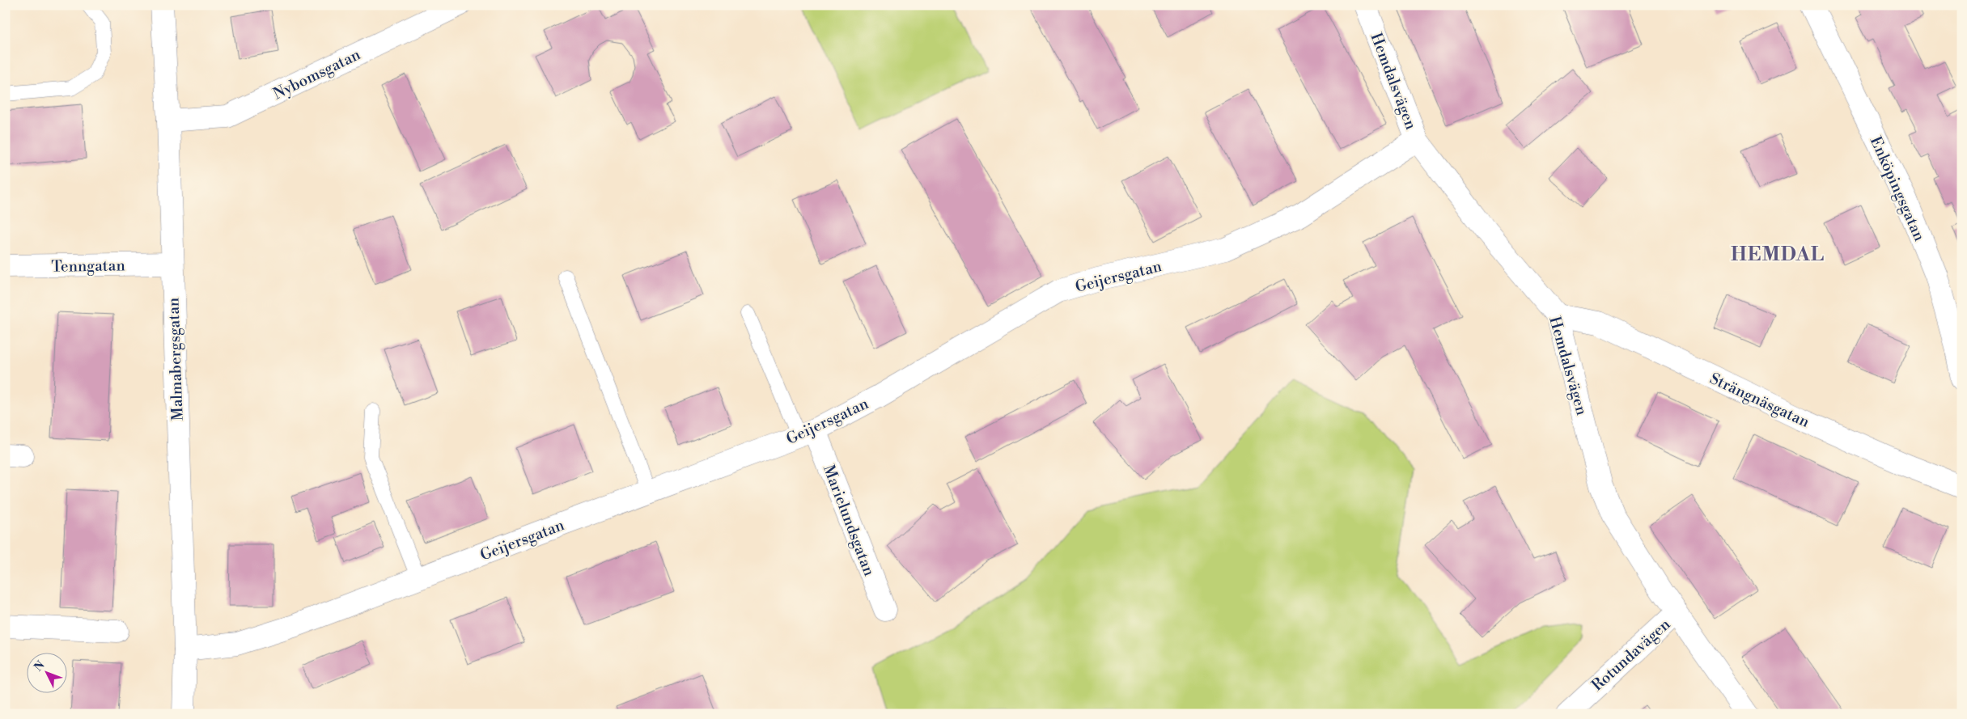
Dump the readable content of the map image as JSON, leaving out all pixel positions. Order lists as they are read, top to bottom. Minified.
{"streets":{"street":["Nybomsgatan","Hemdalsvägen","Enköpingsgatan","Tenngatan","Geijersgatan","Malmabergsgatan","Strängnäsgatan","Marielundsgatan","Rotundavägen"]},"crossings":[["Nybomsgatan","Malmabergsgatan"],["Hemdalsvägen","Geijersgatan"],["Hemdalsvägen","Strängnäsgatan"],["Hemdalsvägen","Rotundavägen"],["Tenngatan","Malmabergsgatan"],["Geijersgatan","Malmabergsgatan"],["Geijersgatan","Marielundsgatan"]],"districts":["HEMDAL"],"north":"top left"}
